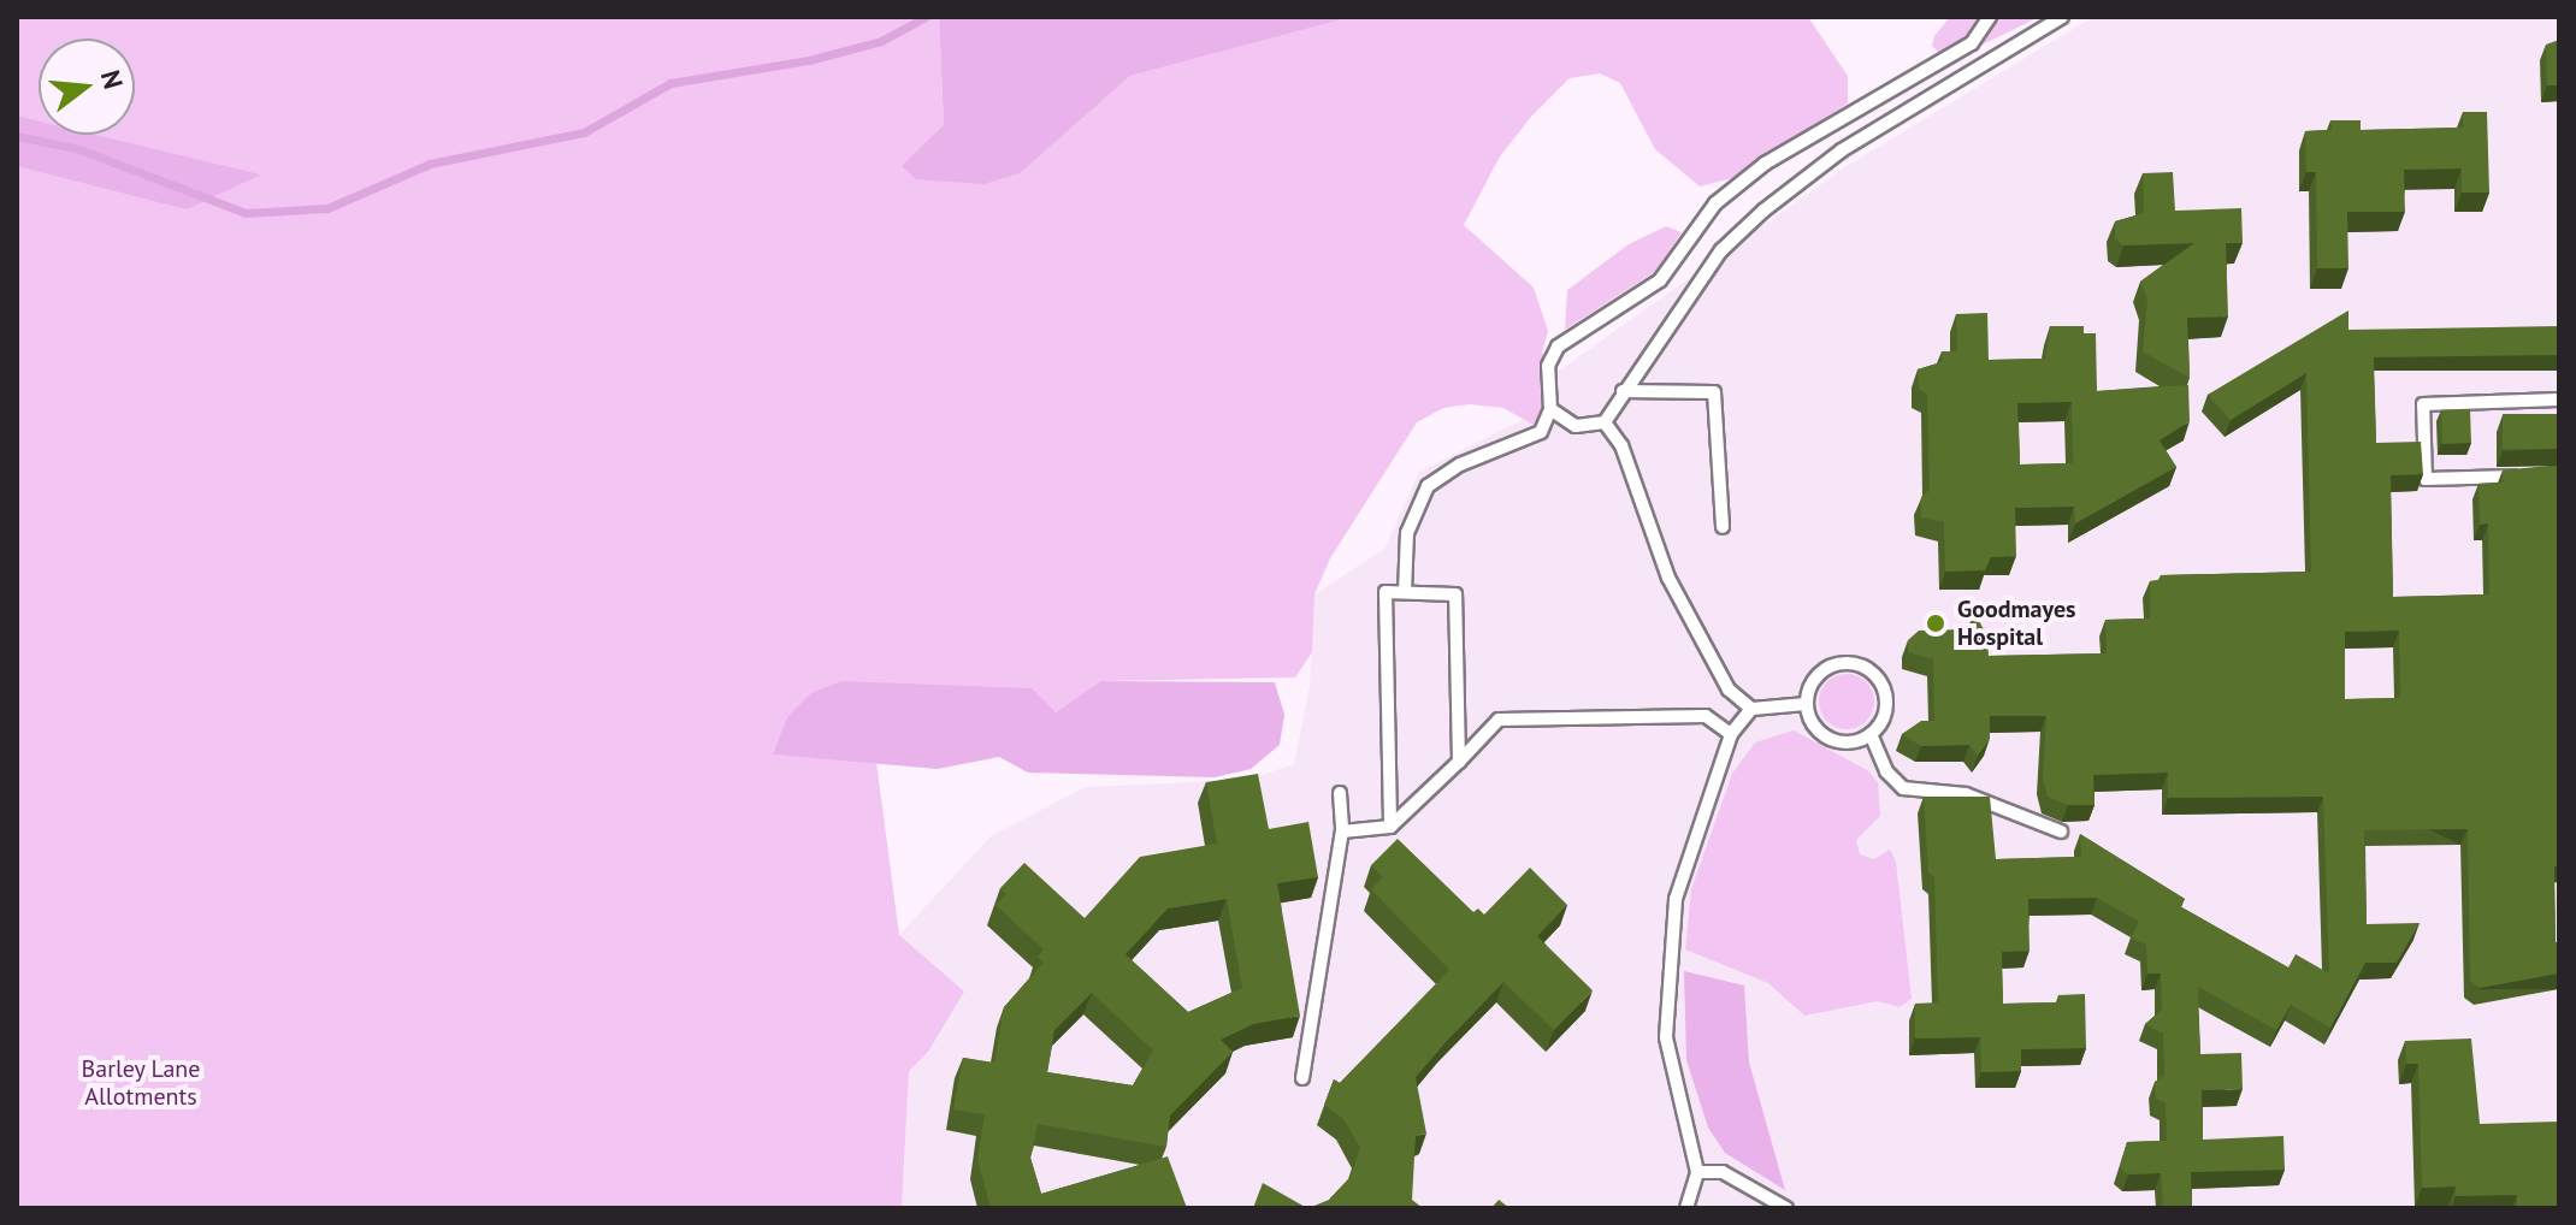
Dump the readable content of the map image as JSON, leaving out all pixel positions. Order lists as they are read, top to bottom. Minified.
{"parks":["Barley Lane Allotments"],"places":["Goodmayes Hospital"],"north":"right"}
